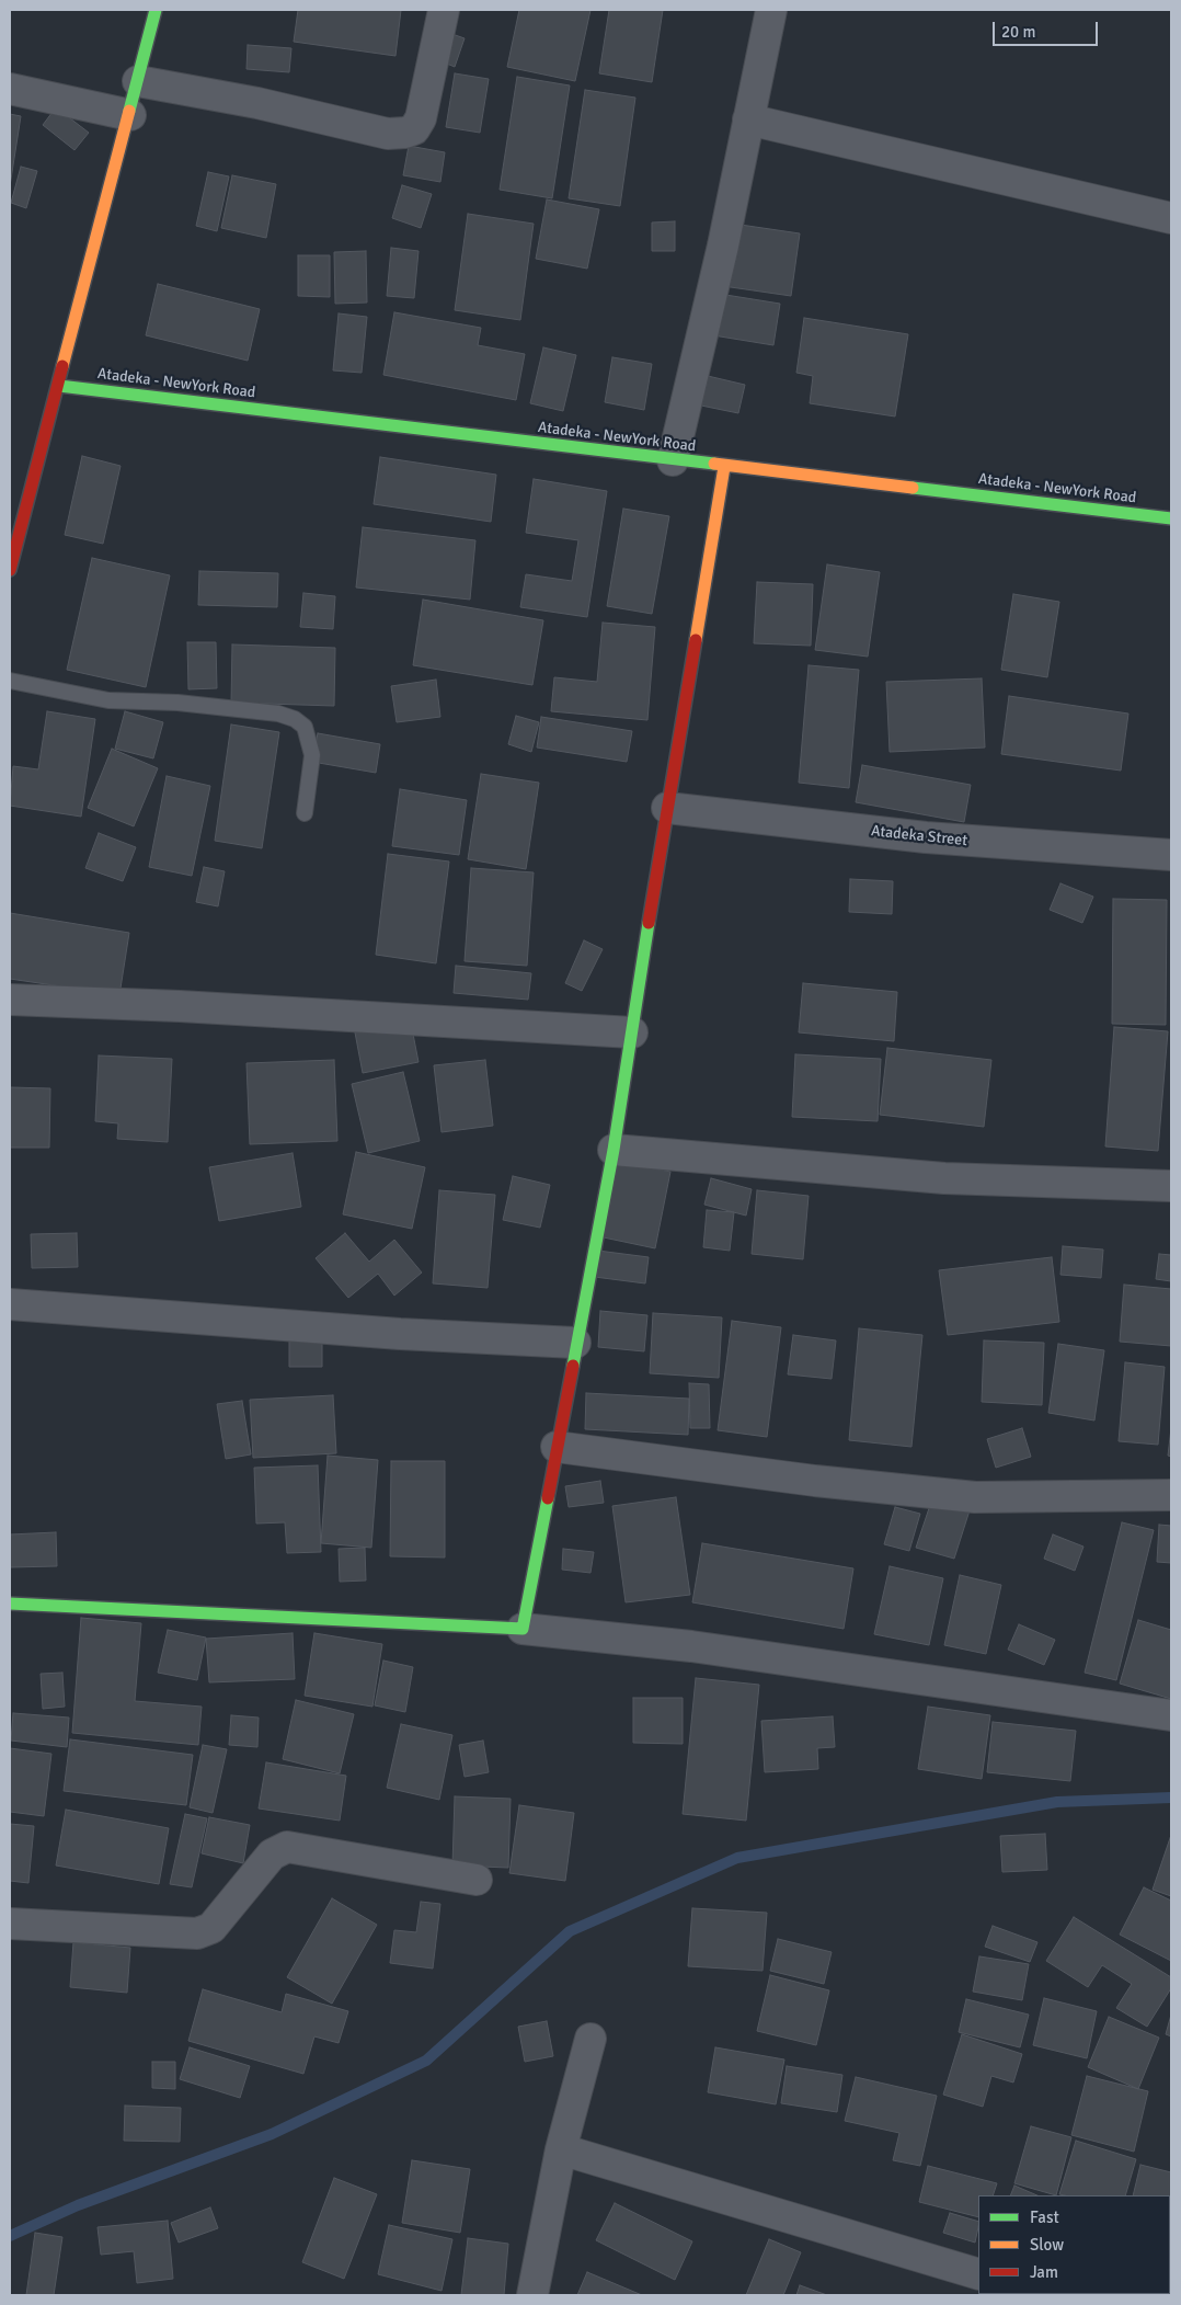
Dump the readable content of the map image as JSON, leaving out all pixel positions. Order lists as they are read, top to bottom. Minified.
{"streets":{"street":["Atadeka - NewYork Road","Atadeka Street"]},"legend":["Fast","Slow","Jam"],"scale_bar":"20 m"}
